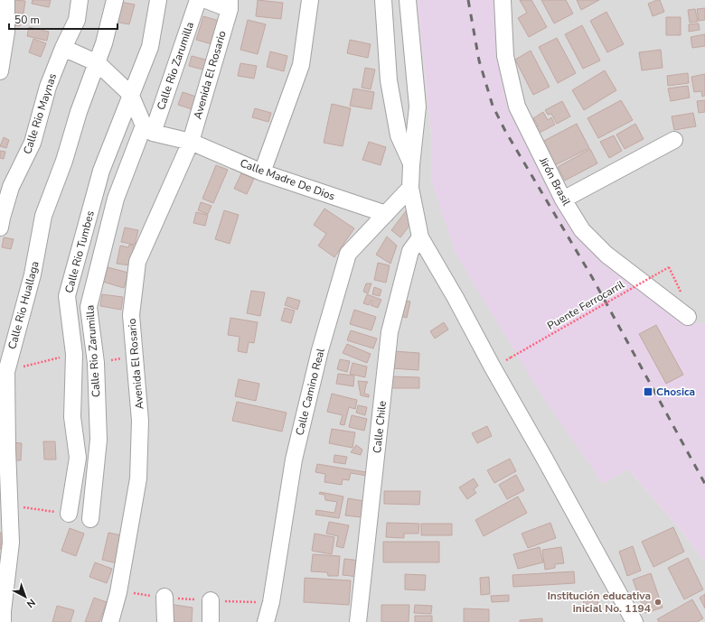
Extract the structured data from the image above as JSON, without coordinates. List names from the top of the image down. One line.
{"streets":{"street":["Calle Rio Zarumilla","Avenida El Rosario","Calle Rio Maynas","Calle Madre De Dios","Jirón Brasil","Calle Rio Tumbes","Calle Rio Huallaga","Calle Camino Real","Calle Chile"],"path":["Puente Ferrocarril"]},"crossings":[["Calle Rio Zarumilla","Calle Madre De Dios"],["Avenida El Rosario","Calle Madre De Dios"],["Calle Madre De Dios","Calle Camino Real"]],"places":{"transit":["Chosica"],"other":["Institución educativa inicial No. 1194"]},"scale_bar":"50 m","north":"bottom right"}
